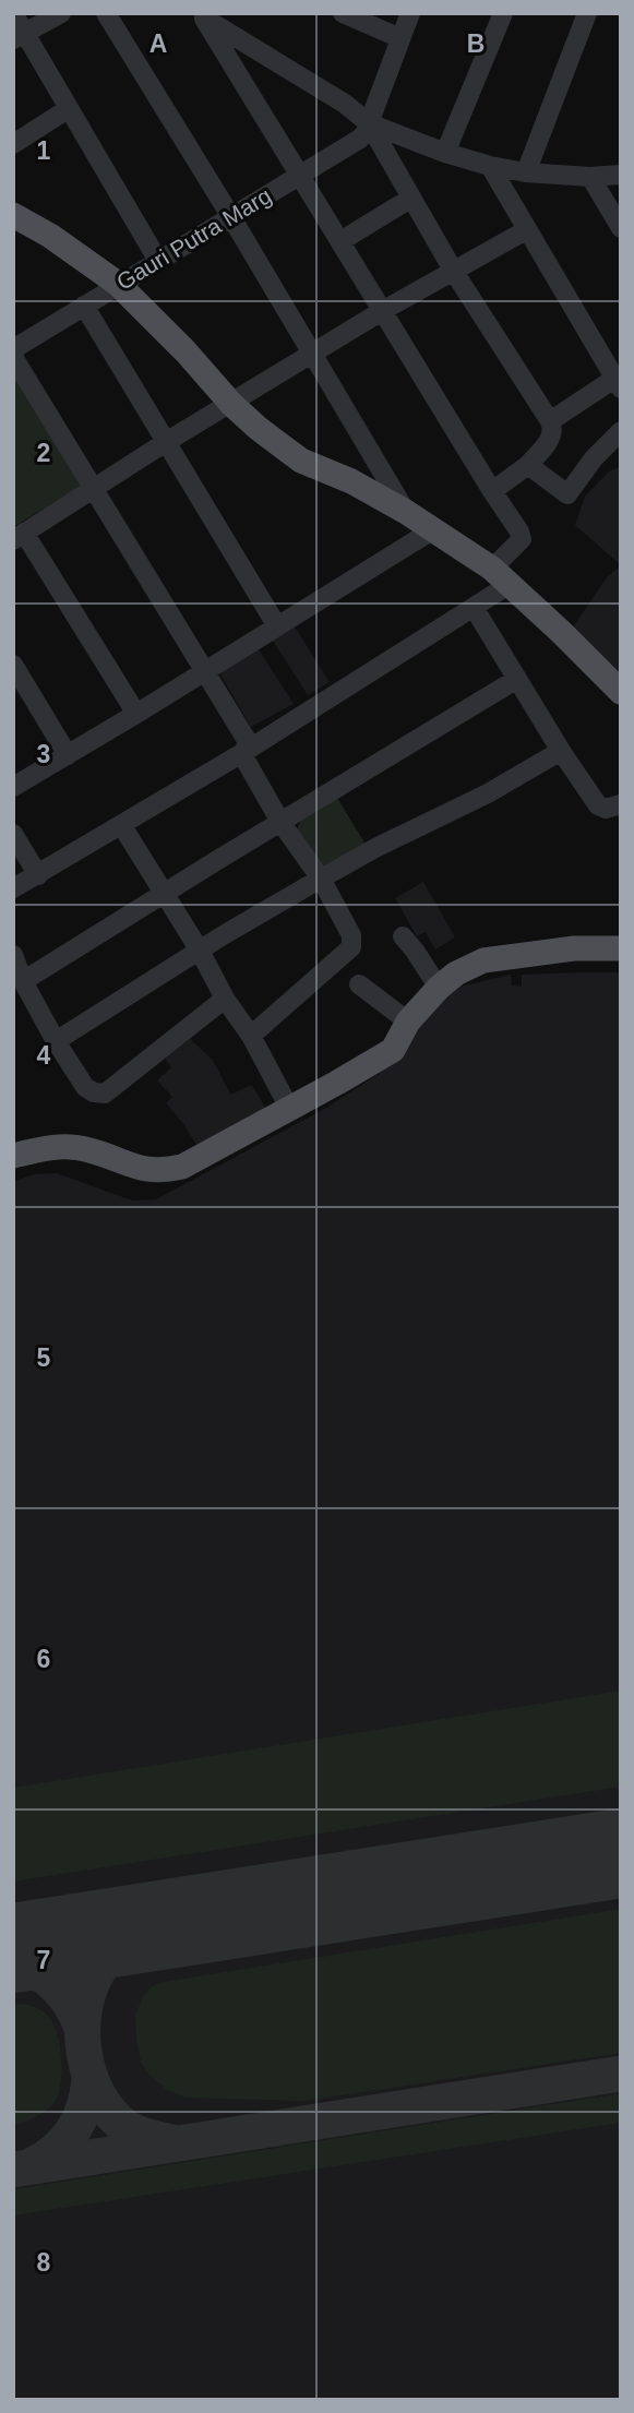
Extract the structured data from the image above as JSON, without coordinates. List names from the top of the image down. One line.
{"streets":{"street":["Gauri Putra Marg"]},"grid":{"columns":["A","B"],"rows":["1","2","3","4","5","6","7","8"]}}
